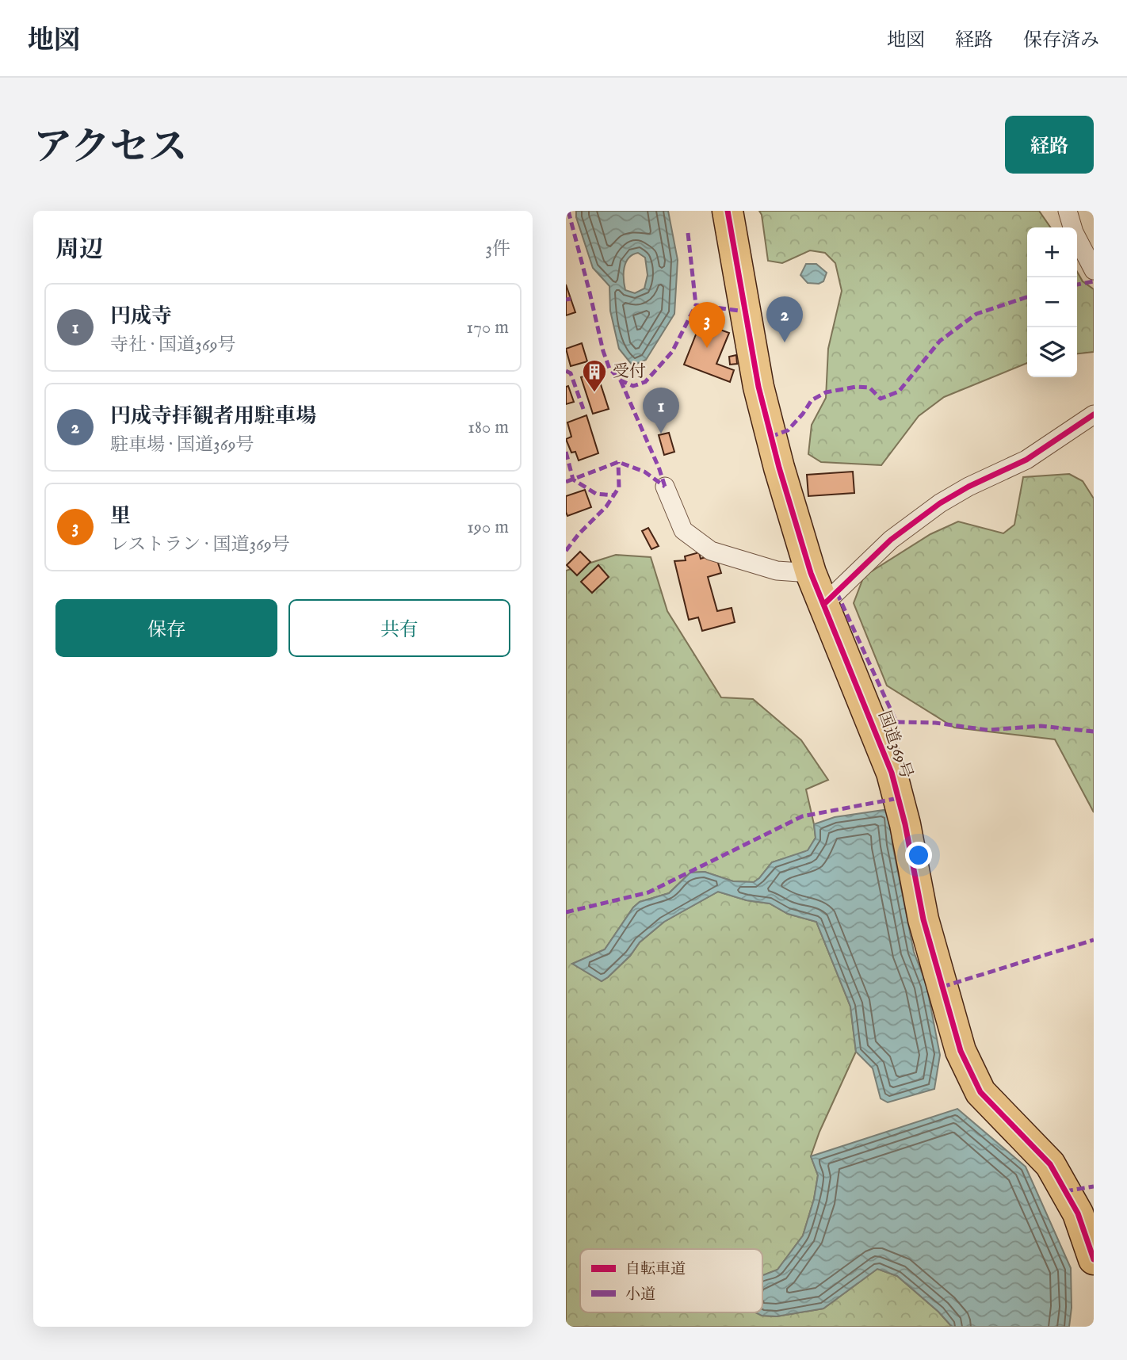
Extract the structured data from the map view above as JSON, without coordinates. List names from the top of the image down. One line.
{"streets":{"highway":["国道369号"]},"places":{"building":["受付"]},"legend":["自転車道","小道"],"page":{"header":"地図","nav":["地図","経路","保存済み"],"title":"アクセス","buttons":["経路",["保存","共有"]],"heading":["周辺","3件"],"map_buttons":["+","−"],"list":[{"mark":"1","name":"円成寺","note":"寺社 · 国道369号","value":"170 m"},{"mark":"2","name":"円成寺拝観者用駐車場","note":"駐車場 · 国道369号","value":"180 m"},{"mark":"3","name":"里","note":"レストラン · 国道369号","value":"190 m"}],"pins":["2","3","1"]}}
